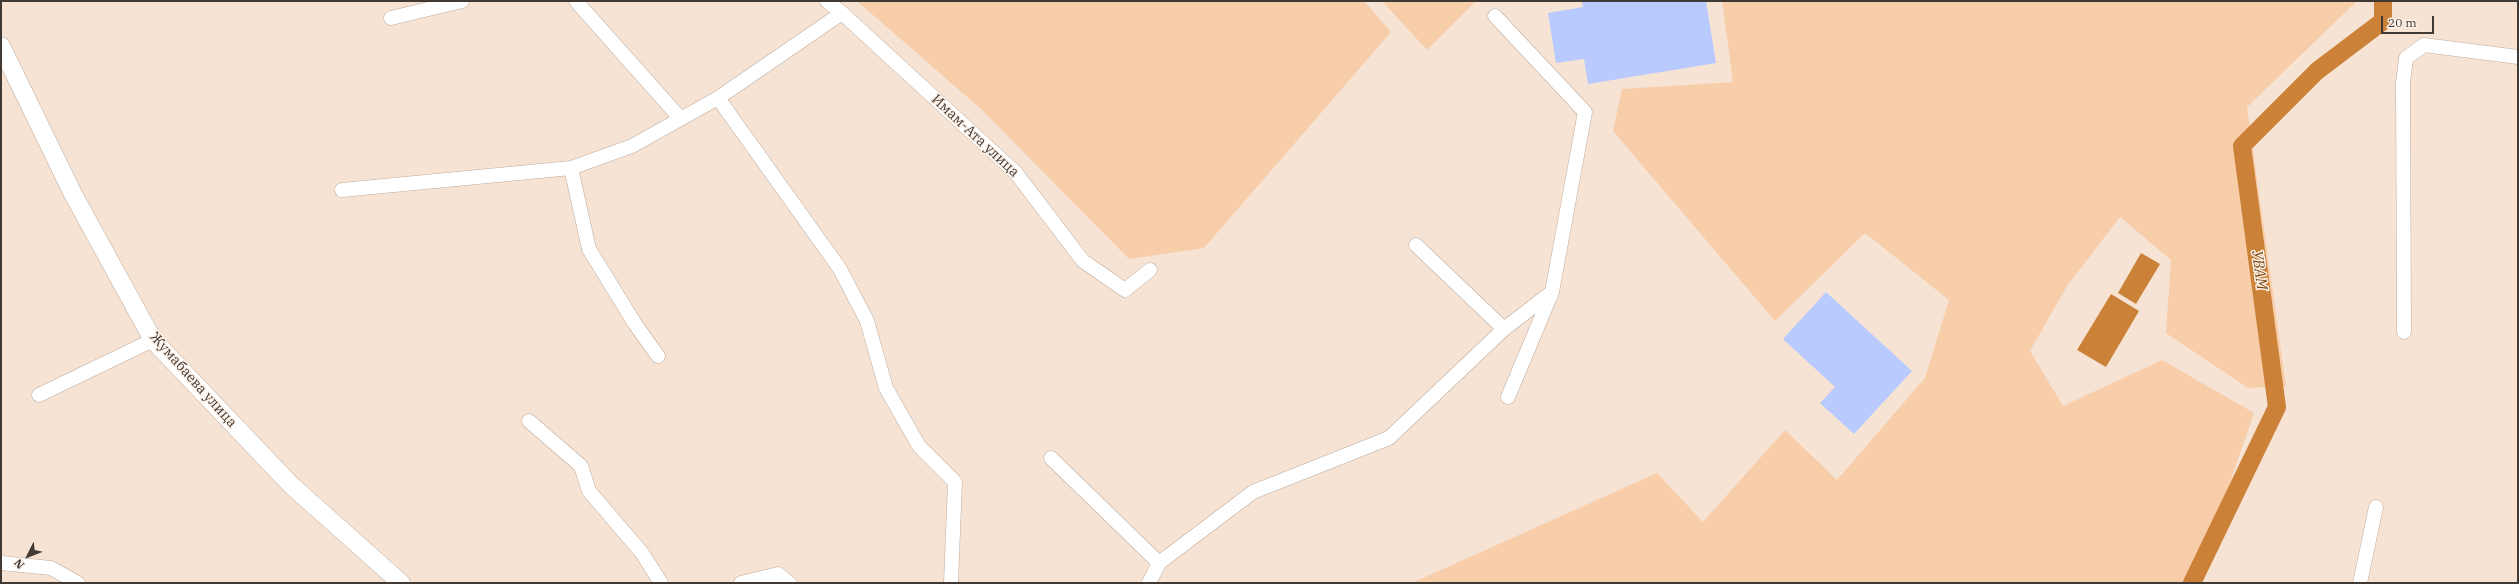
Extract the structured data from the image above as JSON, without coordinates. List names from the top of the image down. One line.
{"streets":{"street":["Имам-Ата улица","Жумабаева улица"]},"water":["УВАМ"],"scale_bar":"20 m","north":"bottom left"}
